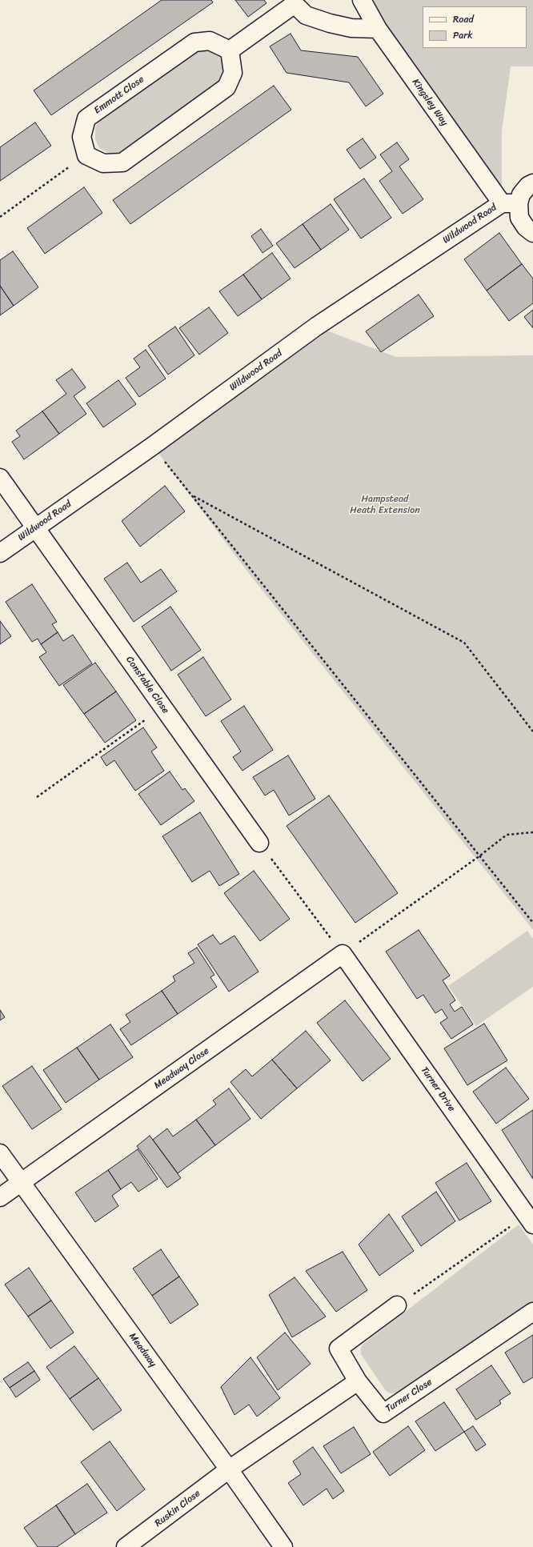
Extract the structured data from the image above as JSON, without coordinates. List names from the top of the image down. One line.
{"streets":{"street":["Emmott Close","Kingsley Way","Wildwood Road","Constable Close","Meadway Close","Turner Drive","Meadway","Turner Close","Ruskin Close"]},"crossings":[["Kingsley Way","Wildwood Road"],["Wildwood Road","Constable Close"],["Meadway Close","Turner Drive"],["Meadway Close","Meadway"],["Meadway","Ruskin Close"]],"parks":["Hampstead Heath Extension"],"legend":["Road","Park"]}
